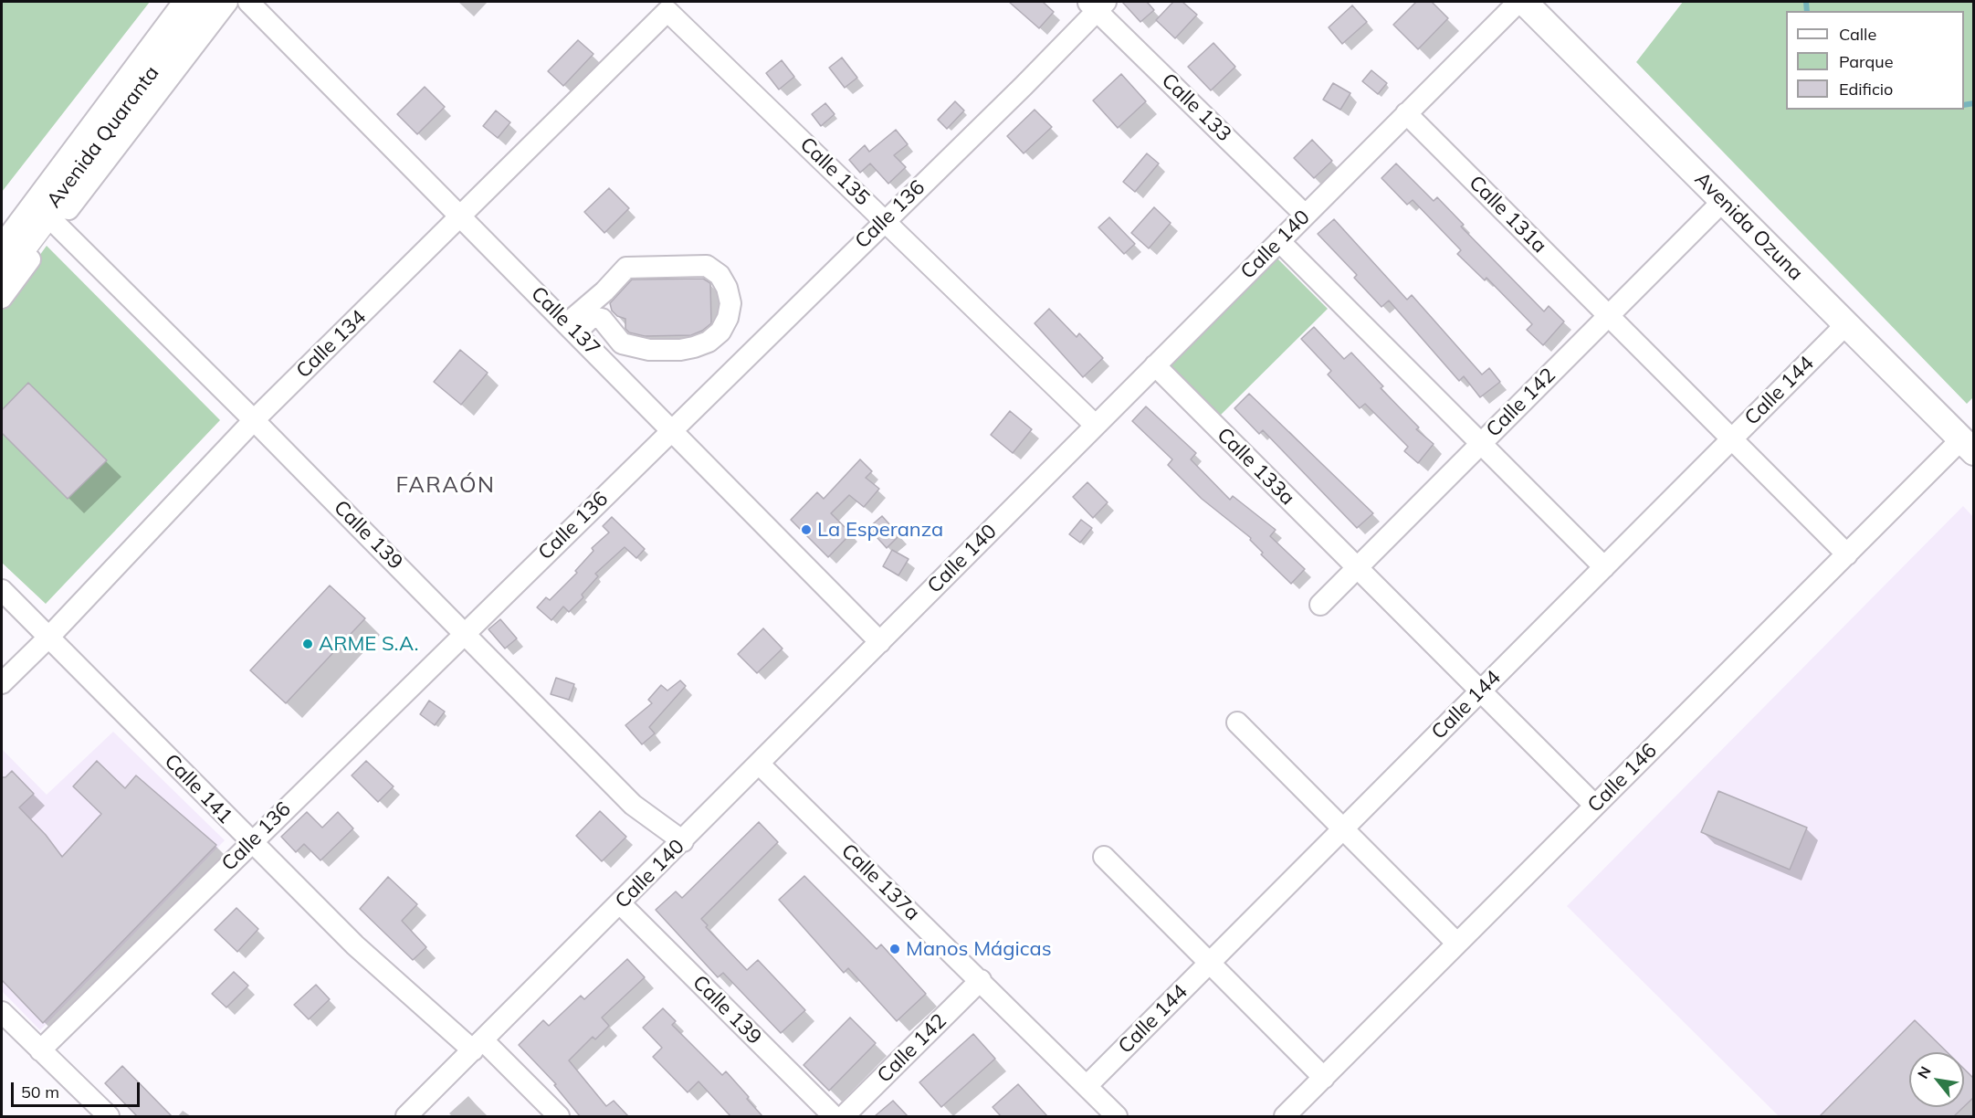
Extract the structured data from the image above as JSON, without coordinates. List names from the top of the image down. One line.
{"streets":{"highway":["Avenida Quaranta"],"main road":["Avenida Ozuna"],"street":["Calle 133","Calle 135","Calle 136","Calle 131a","Calle 140","Calle 137","Calle 134","Calle 144","Calle 142","Calle 133a","Calle 139","Calle 146","Calle 141","Calle 137a"]},"crossings":[["Calle 133","Calle 136"],["Calle 133","Calle 140"],["Calle 135","Calle 136"],["Calle 135","Calle 140"],["Calle 135","Calle 134"],["Calle 136","Calle 137"],["Calle 136","Calle 139"],["Calle 136","Calle 141"],["Calle 131a","Calle 140"],["Calle 131a","Calle 144"],["Calle 131a","Calle 142"],["Calle 131a","Calle 146"],["Avenida Ozuna","Calle 144"],["Avenida Ozuna","Calle 142"],["Avenida Ozuna","Calle 146"],["Calle 140","Calle 137"],["Calle 140","Calle 133a"],["Calle 140","Calle 139"],["Calle 140","Calle 141"],["Calle 140","Calle 137a"],["Calle 137","Calle 134"],["Calle 134","Calle 139"],["Calle 134","Calle 141"],["Calle 144","Calle 133a"],["Calle 144","Calle 137a"],["Calle 142","Calle 133a"],["Calle 142","Calle 137a"],["Calle 133a","Calle 146"]],"districts":["FARAÓN"],"places":["La Esperanza","ARME S.A.","Manos Mágicas"],"legend":["Calle","Parque","Edificio"],"scale_bar":"50 m","north":"top left"}
